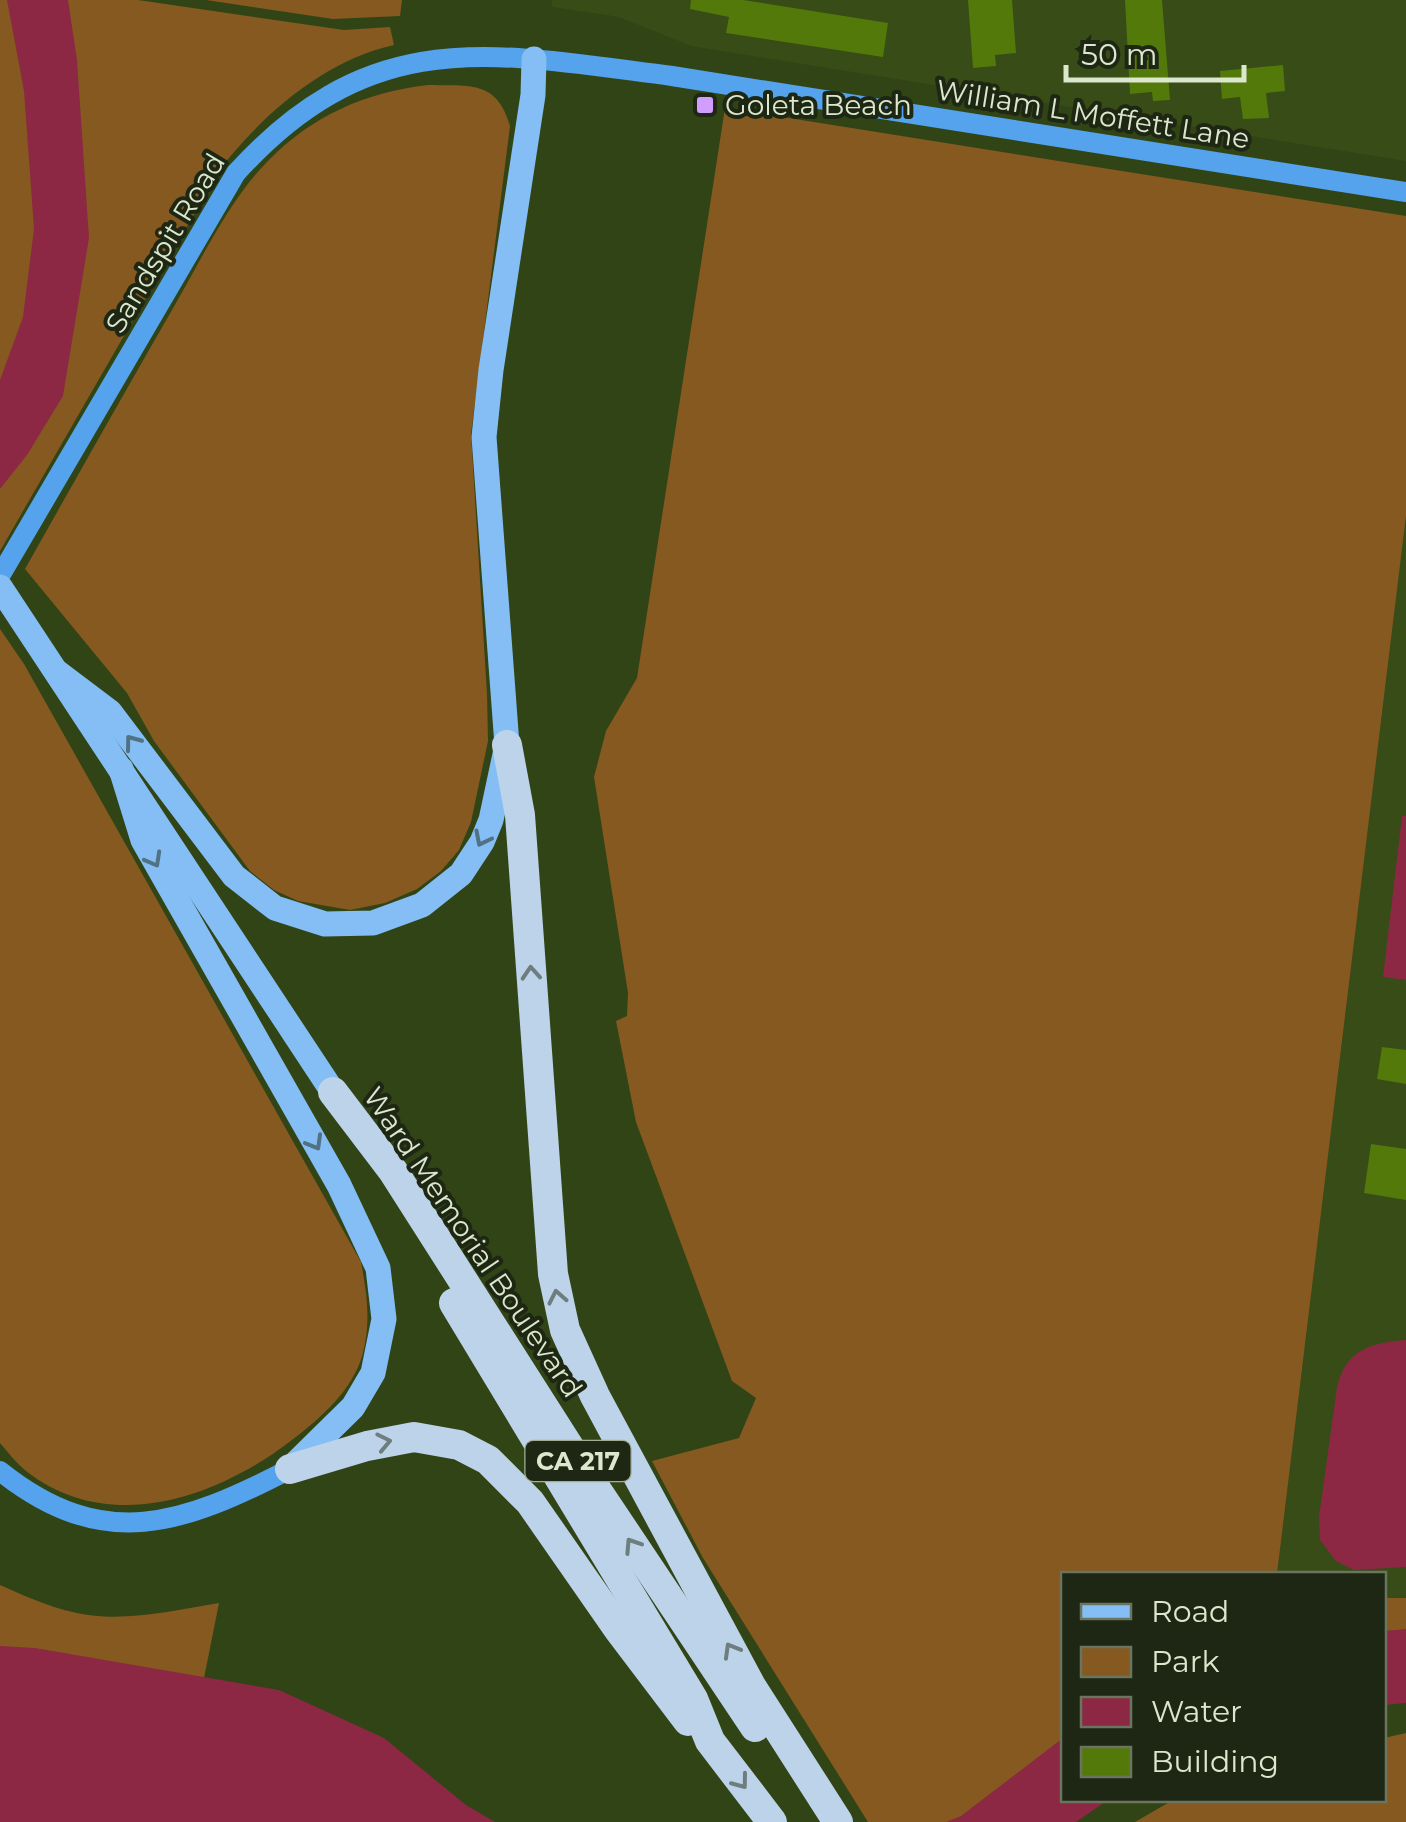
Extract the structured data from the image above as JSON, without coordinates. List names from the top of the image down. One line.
{"streets":{"highway":["Ward Memorial Boulevard","CA 217"],"street":["William L Moffett Lane","Sandspit Road"]},"crossings":[["William L Moffett Lane","Sandspit Road"]],"places":{"transit":["Goleta Beach"]},"legend":["Road","Park","Water","Building"],"scale_bar":"50 m"}
